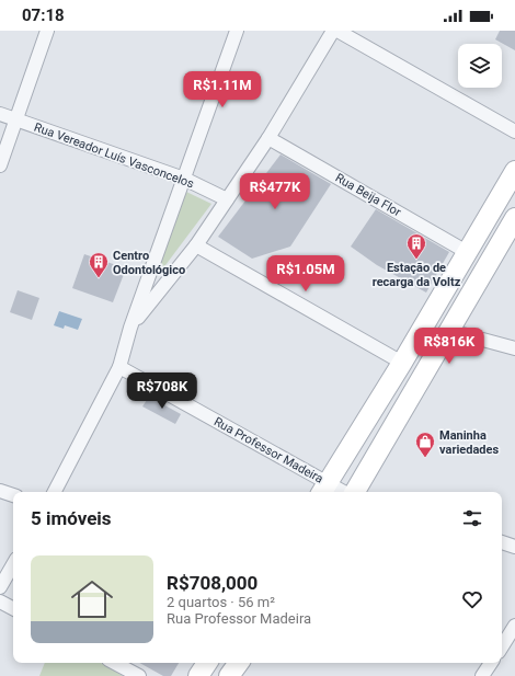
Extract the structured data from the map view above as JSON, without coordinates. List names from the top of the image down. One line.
{"streets":{"street":["Rua Vereador Luís Vasconcelos","Rua Beija Flor","Rua Professor Madeira"]},"places":{"building":["Estação de recarga da Voltz","Centro Odontológico"],"shop":["Maninha variedades"]},"page":{"status":"07:18","price":["R$1.11M","R$477K","R$1.05M","R$816K","R$708K"],"heading":"5 imóveis","list":[{"name":"R$708,000","note":"2 quartos · 56 m² · Rua Professor Madeira"}]}}
